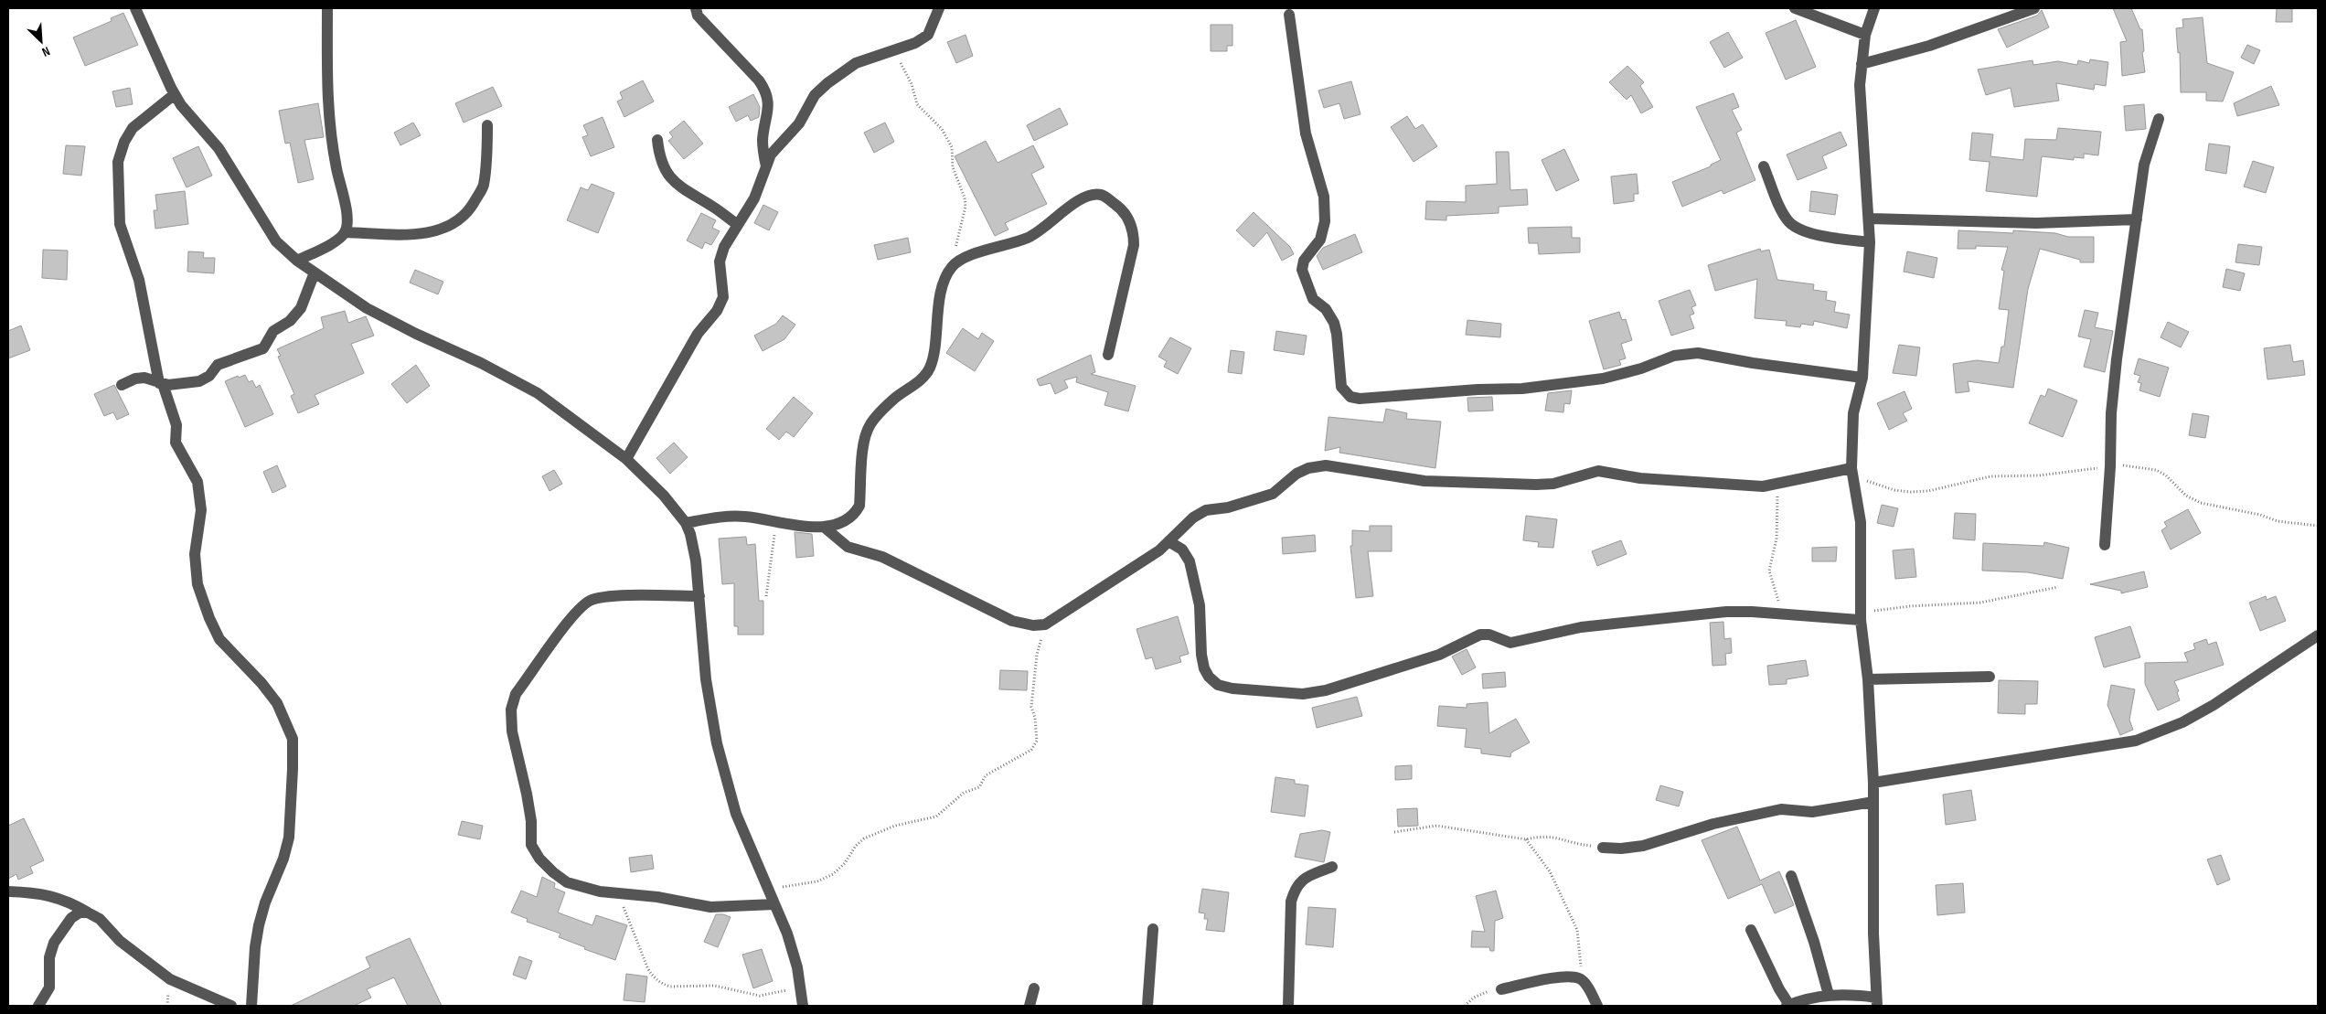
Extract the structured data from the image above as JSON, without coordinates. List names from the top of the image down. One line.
{"north":"bottom right"}
